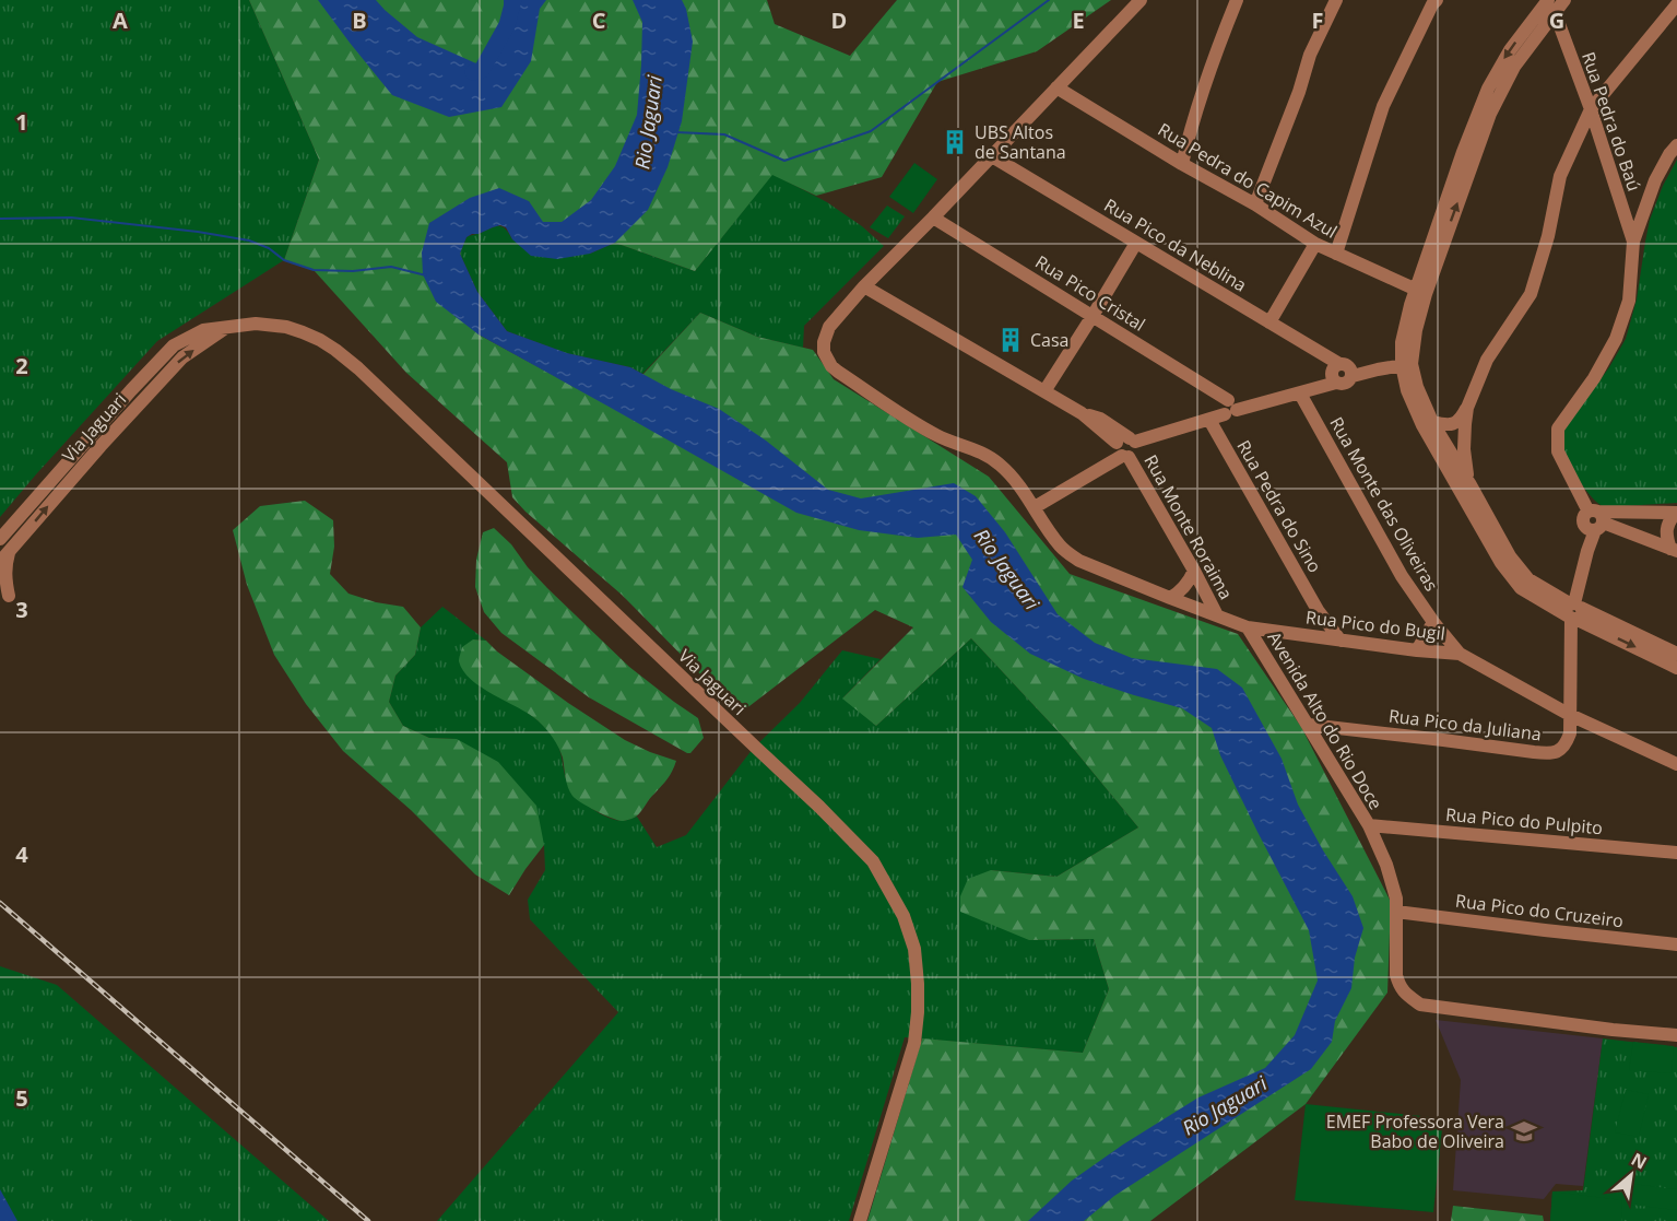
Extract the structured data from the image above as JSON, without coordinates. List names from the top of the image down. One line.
{"streets":{"street":["Rua Pedra do Baú","Rua Pedra do Capim Azul","Rua Pico da Neblina","Rua Pico Cristal","Via Jaguari","Rua Monte das Oliveiras","Rua Pedra do Sino","Rua Monte Roraima","Rua Pico do Bugil","Avenida Alto do Rio Doce","Rua Pico da Juliana","Rua Pico do Pulpito","Rua Pico do Cruzeiro"]},"crossings":[["Rua Pedra do Baú","Rua Pico da Juliana"],["Rua Pedra do Capim Azul","Avenida Alto do Rio Doce"],["Rua Pico da Neblina","Avenida Alto do Rio Doce"],["Rua Pico Cristal","Avenida Alto do Rio Doce"],["Rua Monte das Oliveiras","Rua Pico do Bugil"],["Rua Monte das Oliveiras","Rua Pico da Juliana"],["Rua Pedra do Sino","Rua Pico do Bugil"],["Rua Monte Roraima","Avenida Alto do Rio Doce"],["Rua Pico do Bugil","Avenida Alto do Rio Doce"],["Avenida Alto do Rio Doce","Rua Pico da Juliana"],["Avenida Alto do Rio Doce","Rua Pico do Pulpito"],["Avenida Alto do Rio Doce","Rua Pico do Cruzeiro"]],"water":["Rio Jaguari"],"places":{"building":["UBS Altos de Santana","Casa"],"school or university":["EMEF Professora Vera Babo de Oliveira"]},"north":"top right","grid":{"columns":["A","B","C","D","E","F","G"],"rows":["1","2","3","4","5"]}}
